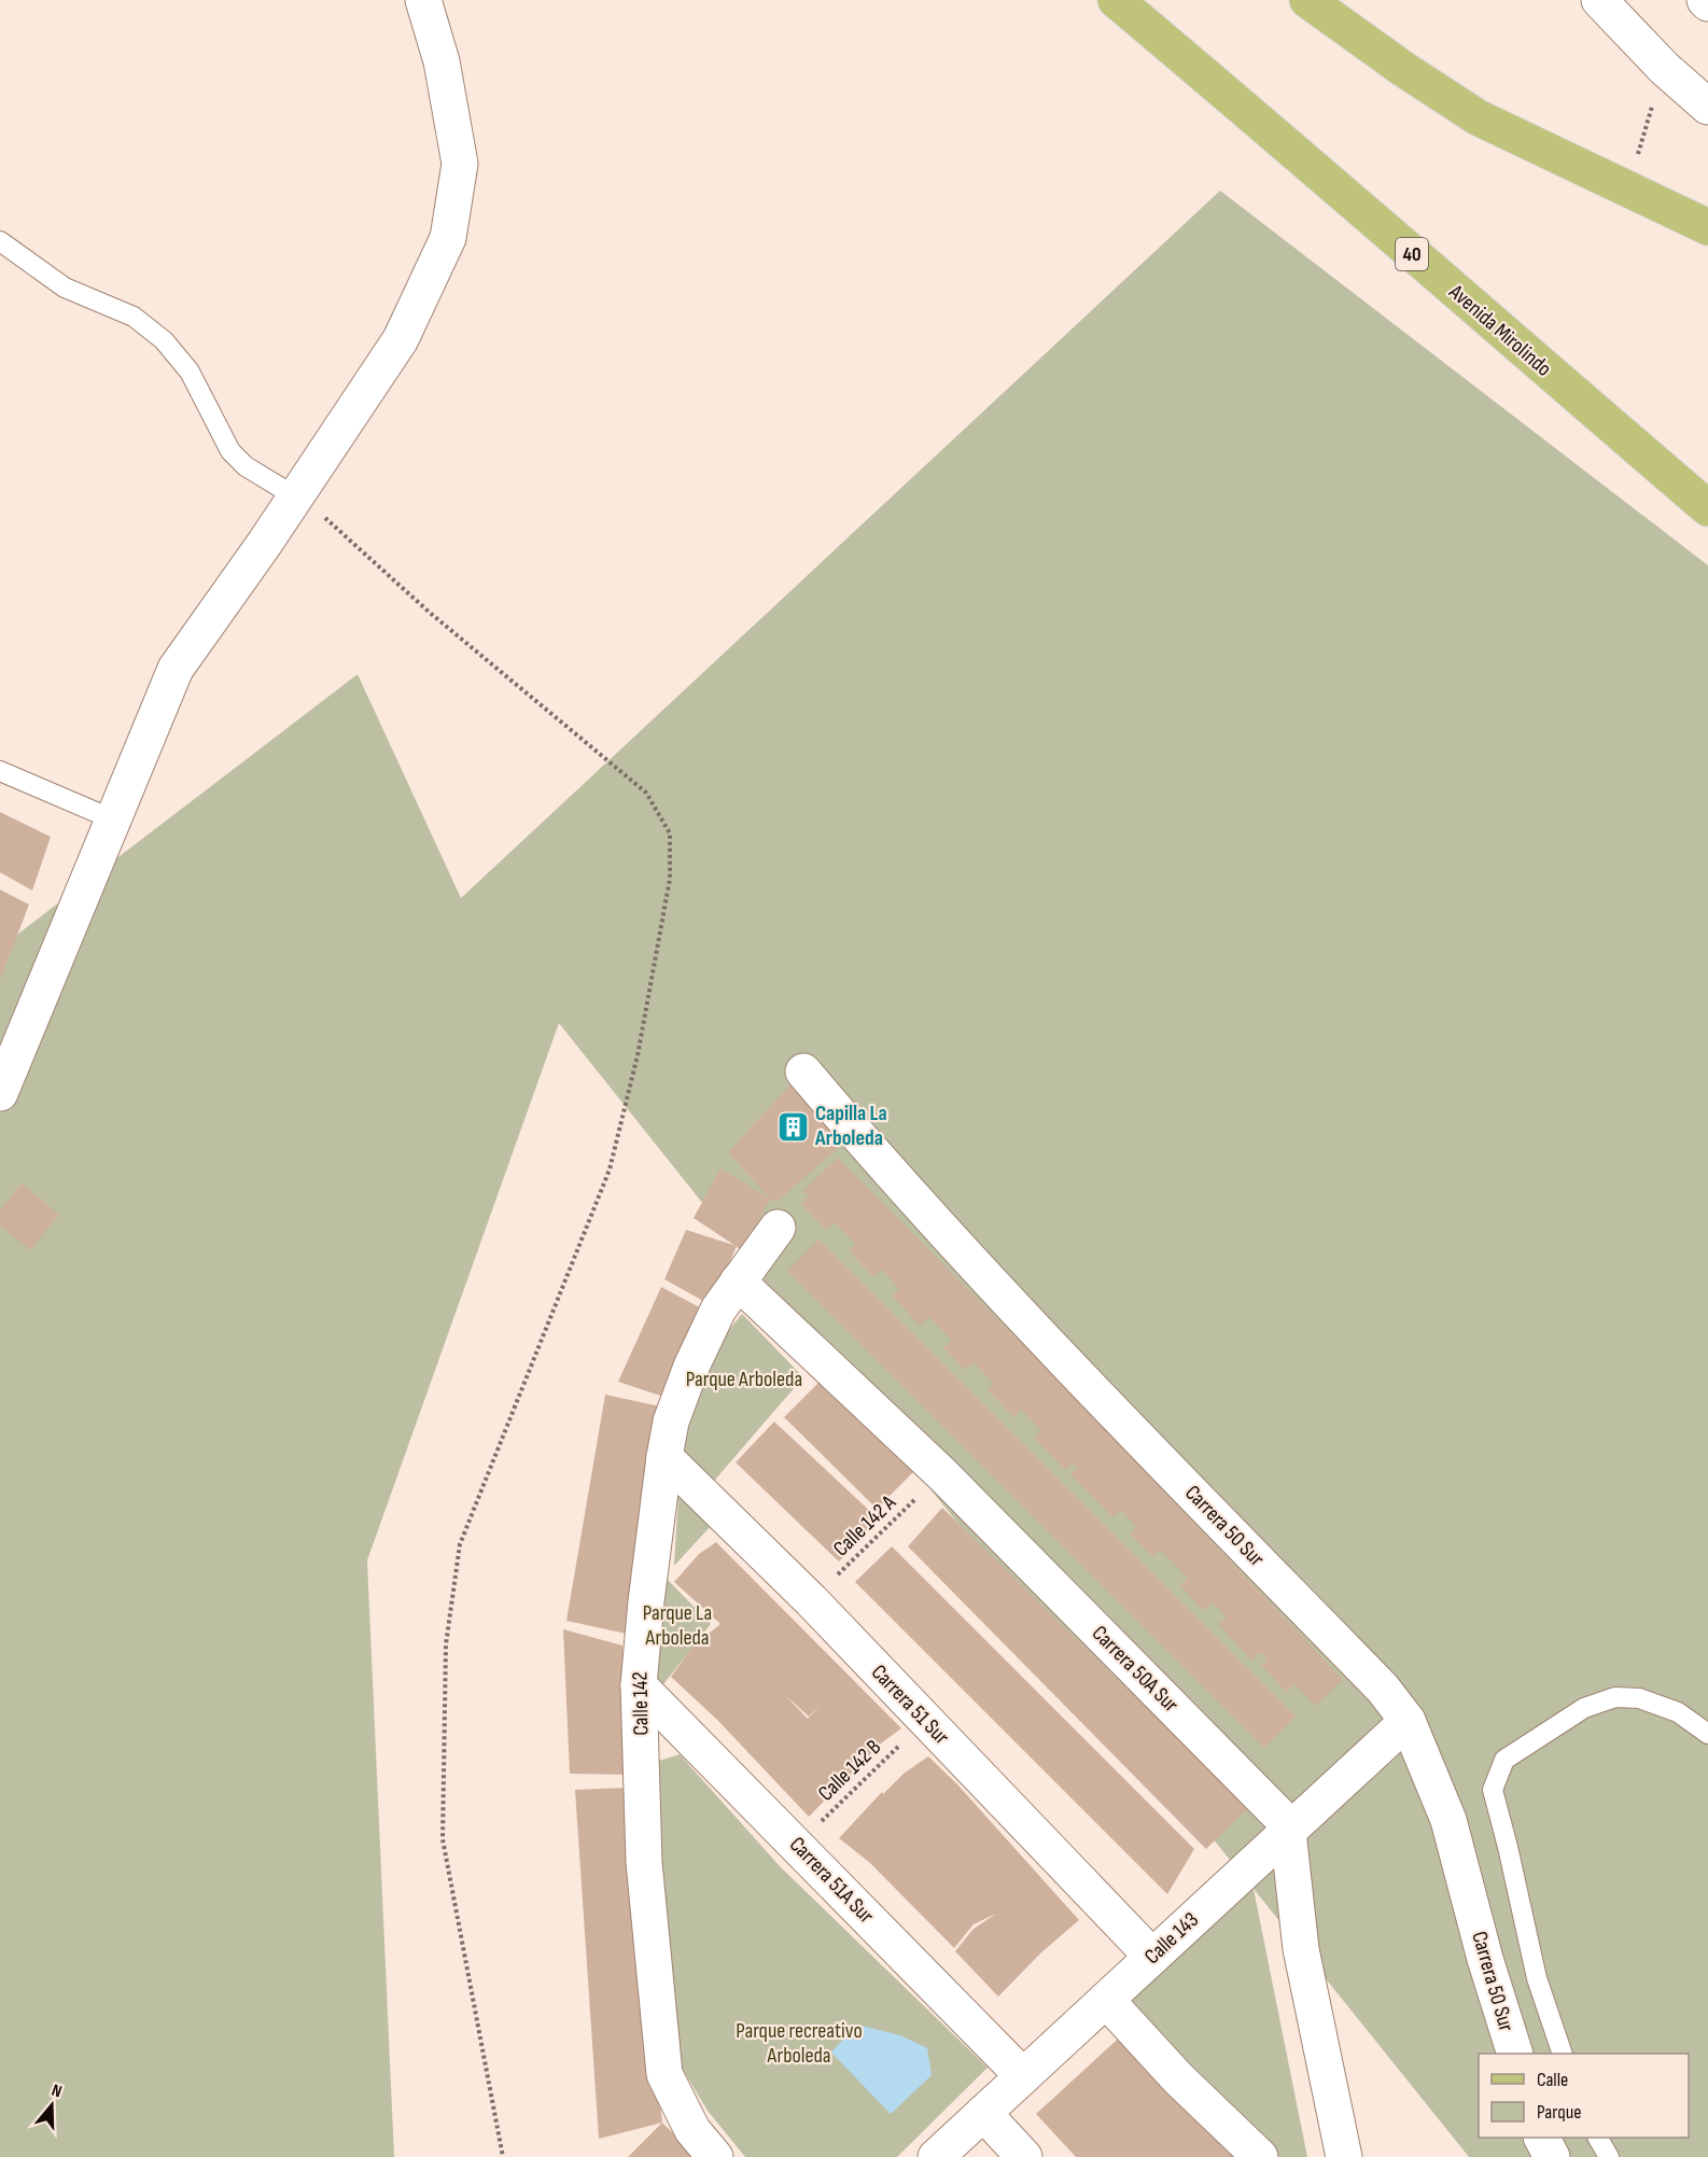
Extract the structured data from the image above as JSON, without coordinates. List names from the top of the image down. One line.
{"streets":{"main road":["40","Avenida Mirolindo"],"street":["Carrera 50 Sur","Carrera 50A Sur","Calle 142","Carrera 51 Sur","Carrera 51A Sur","Calle 143"],"path":["Calle 142 A","Calle 142 B"]},"crossings":[["Calle 142 A","Carrera 50A Sur"],["Calle 142 A","Carrera 51 Sur"],["Carrera 50 Sur","Calle 143"],["Carrera 50A Sur","Calle 142"],["Carrera 50A Sur","Calle 143"],["Calle 142","Carrera 51 Sur"],["Calle 142","Carrera 51A Sur"],["Carrera 51 Sur","Calle 142 B"],["Carrera 51 Sur","Calle 143"],["Calle 142 B","Carrera 51A Sur"],["Carrera 51A Sur","Calle 143"]],"parks":["Parque Arboleda","Parque La Arboleda","Parque recreativo Arboleda"],"places":{"building":["Capilla La Arboleda"]},"legend":["Calle","Parque"],"north":"top"}
